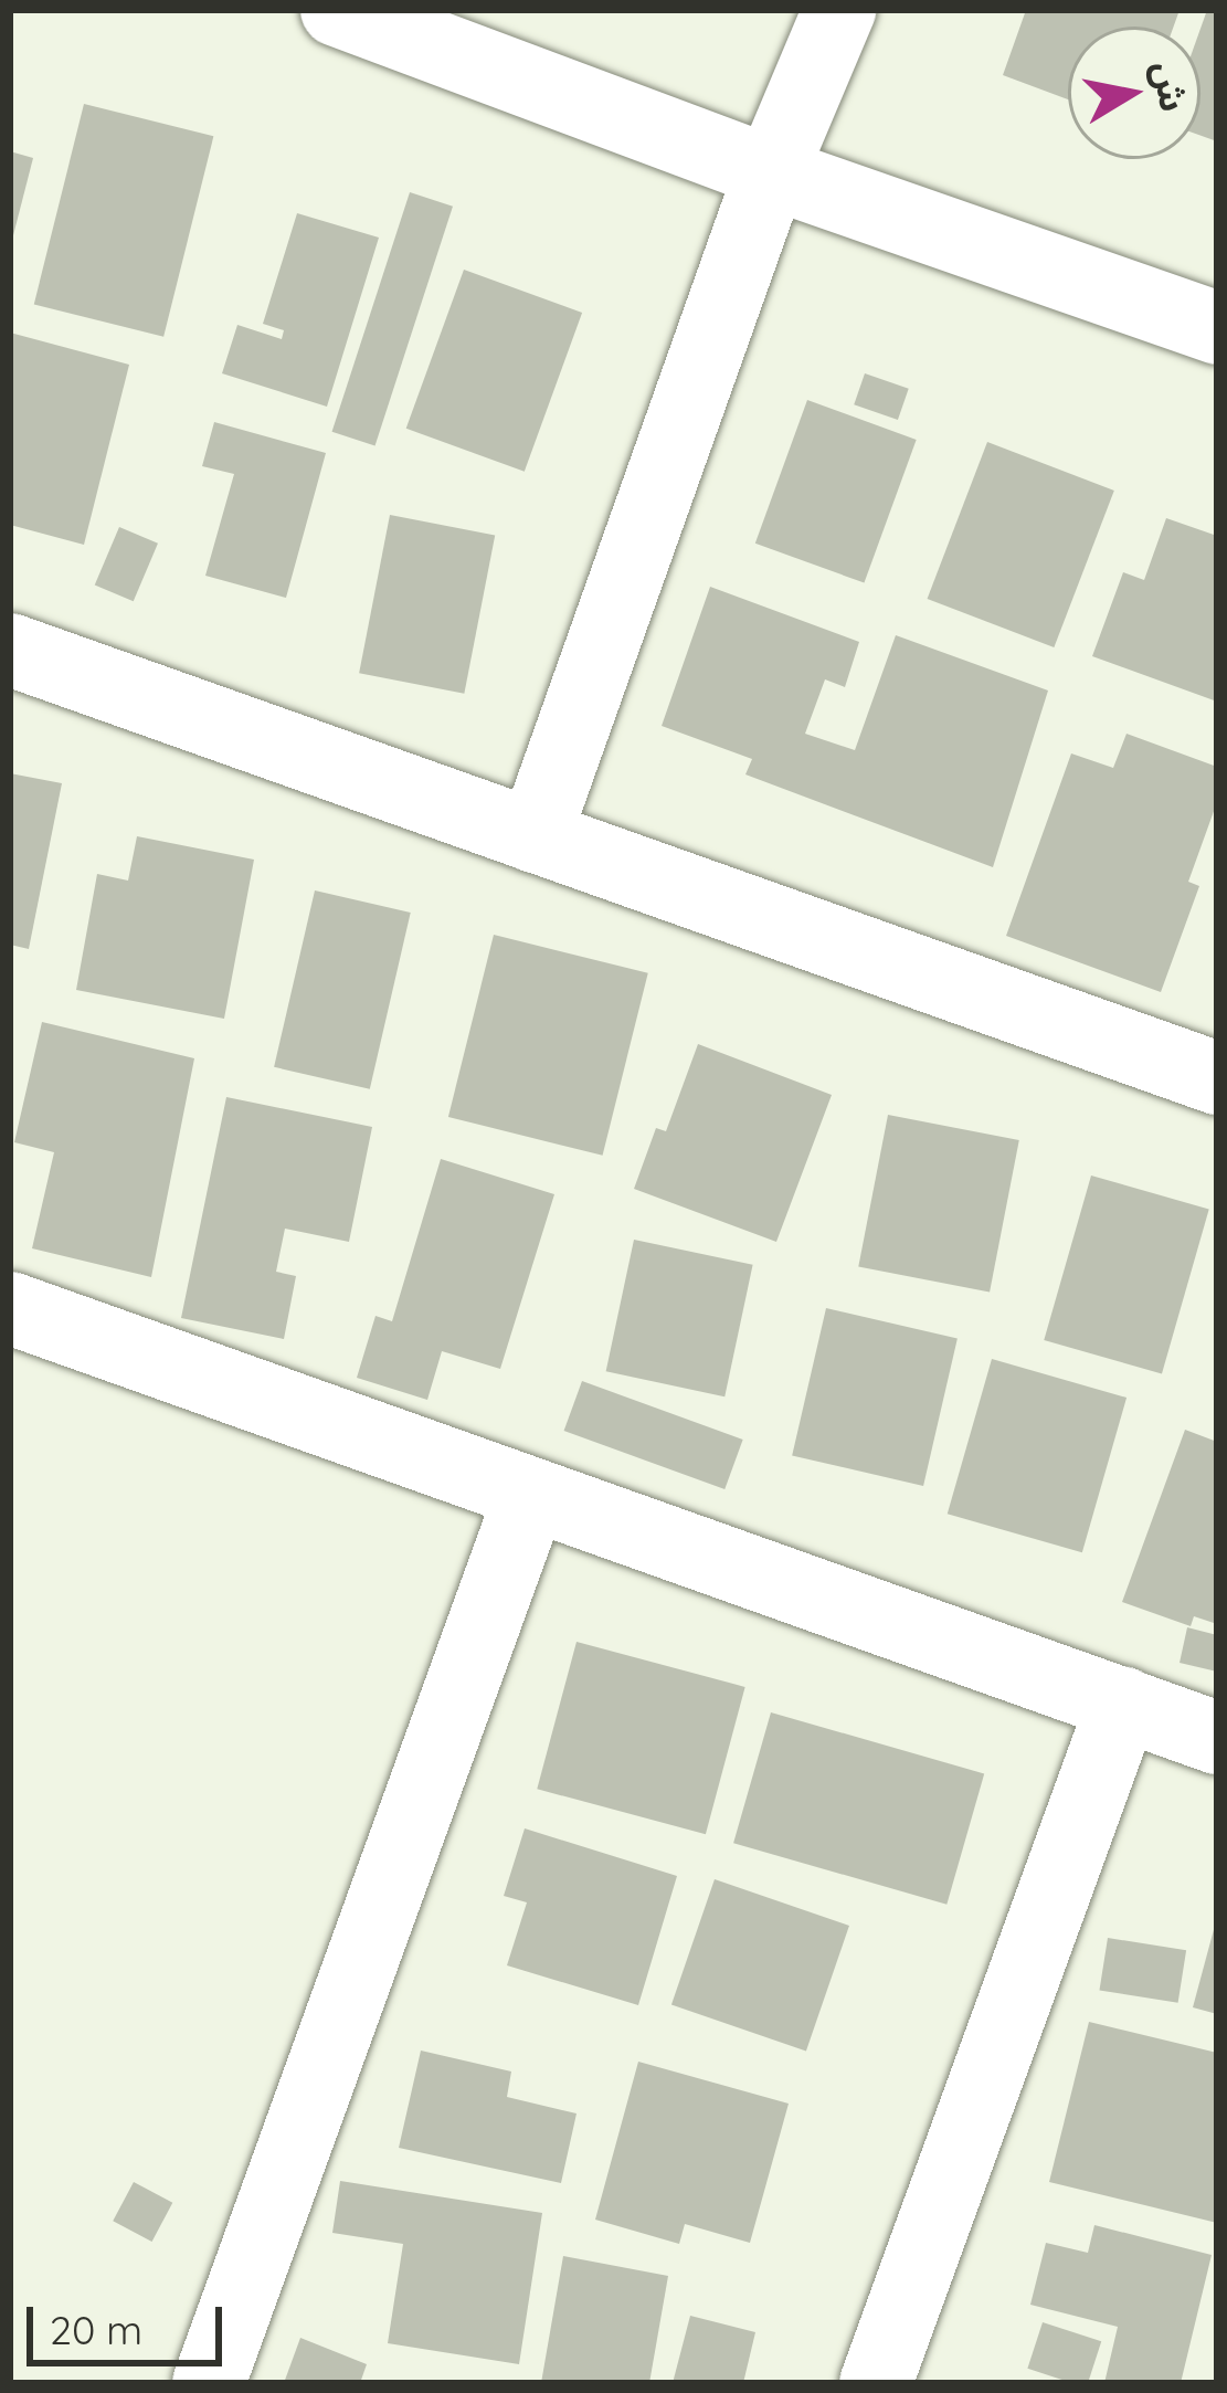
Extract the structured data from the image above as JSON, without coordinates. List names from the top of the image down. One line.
{"scale_bar":"20 m","north":"right"}
